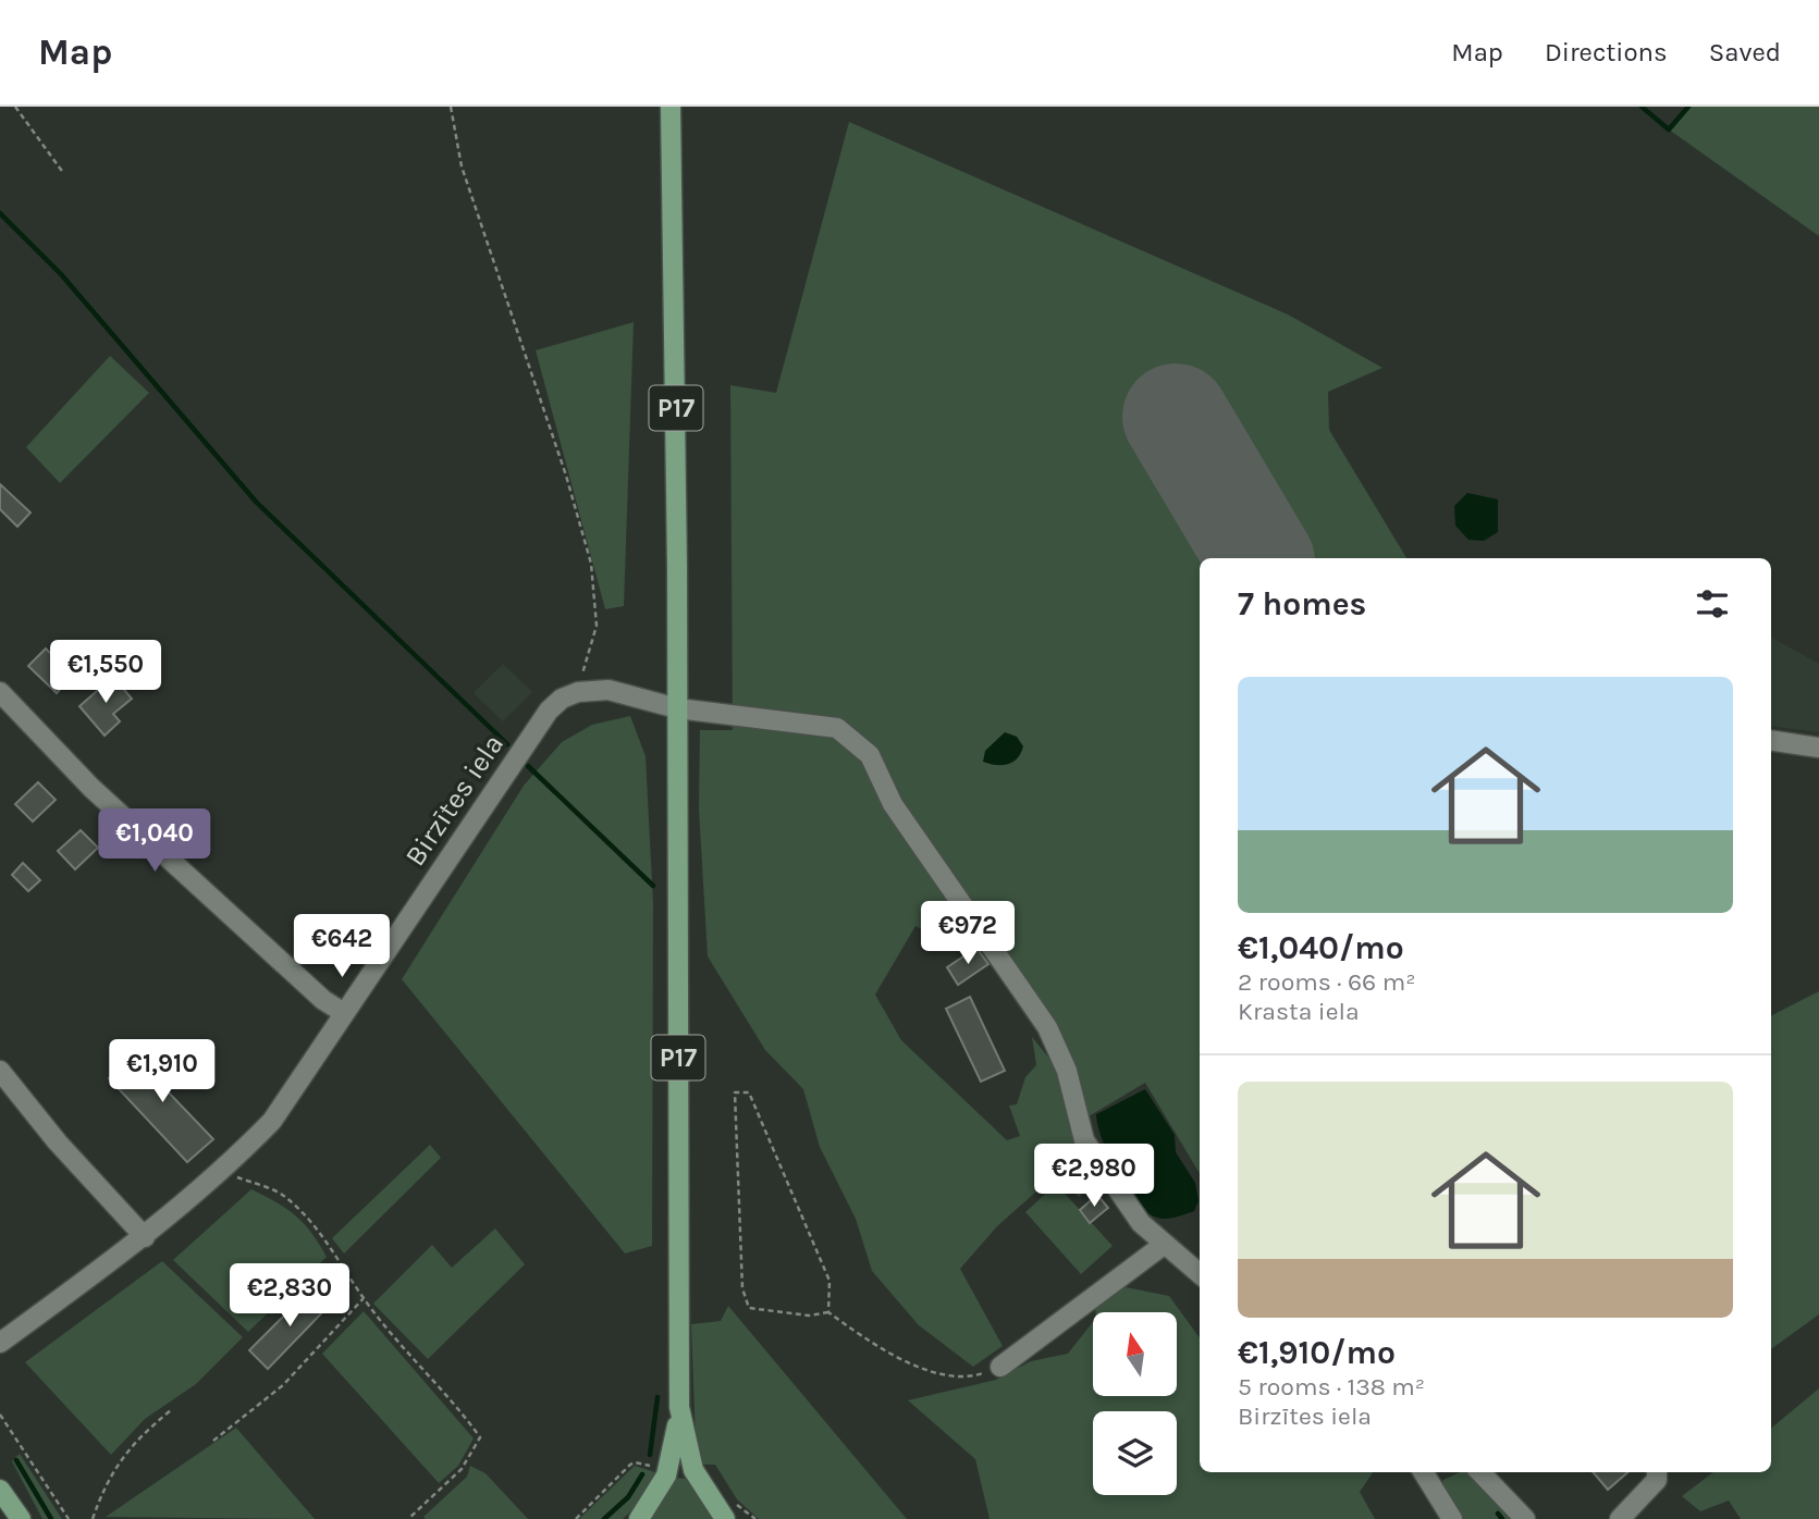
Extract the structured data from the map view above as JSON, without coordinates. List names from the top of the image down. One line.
{"streets":{"main road":["P17"],"street":["Birzītes iela"]},"north":"top","page":{"header":"Map","nav":["Map","Directions","Saved"],"heading":"7 homes","price":["€1,550","€1,040","€972","€642","€1,910","€2,980","€2,830"],"list":[{"name":"€1,040/mo","note":"2 rooms · 66 m² · Krasta iela"},{"name":"€1,910/mo","note":"5 rooms · 138 m² · Birzītes iela"}]}}
